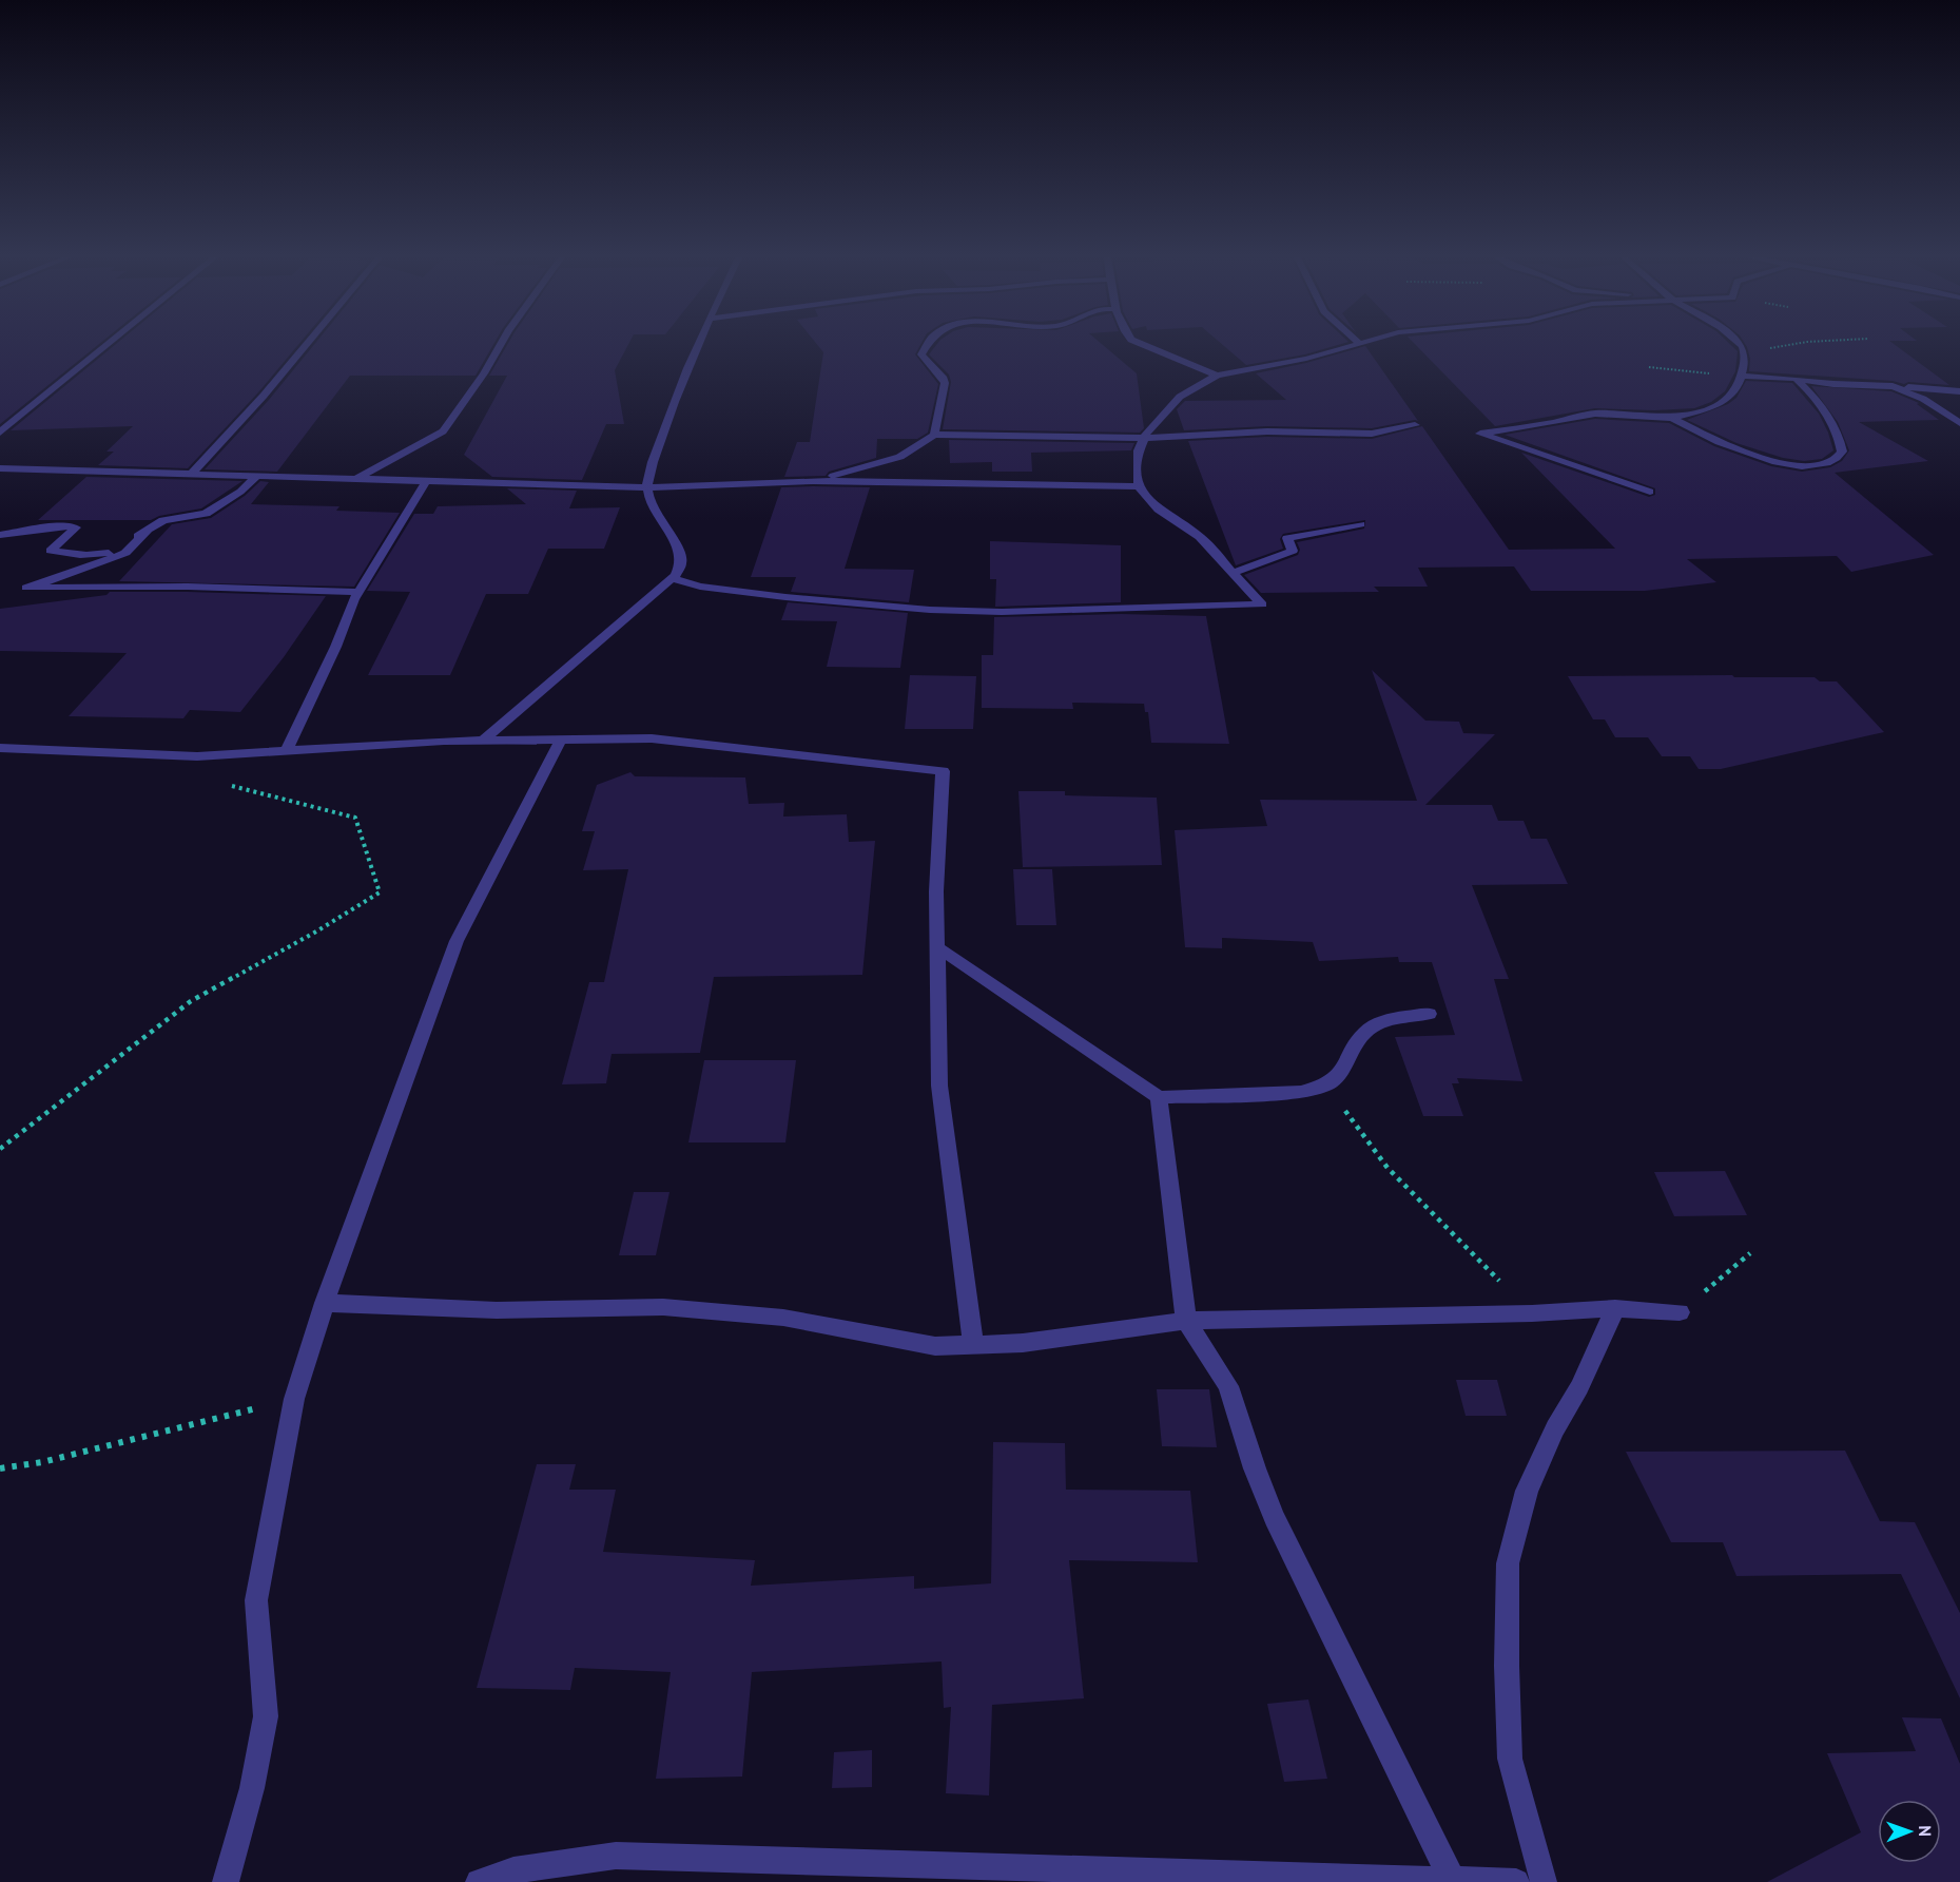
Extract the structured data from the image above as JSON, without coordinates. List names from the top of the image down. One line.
{"north":"right"}
